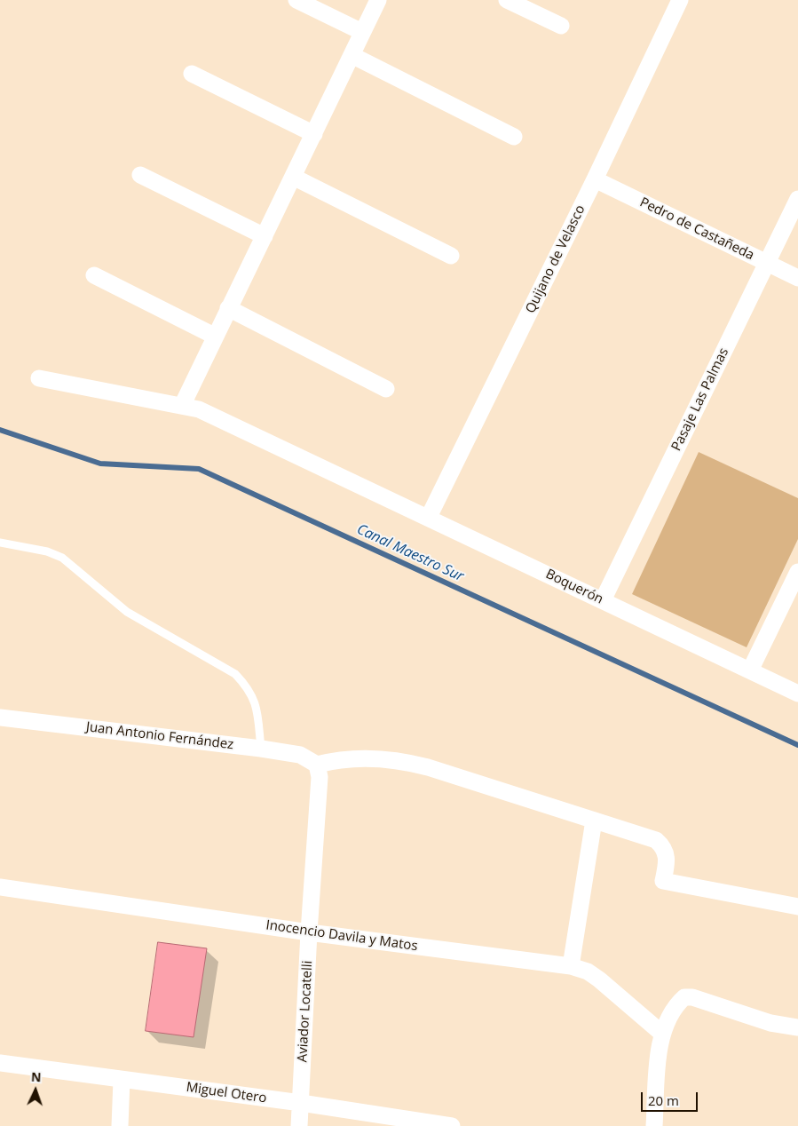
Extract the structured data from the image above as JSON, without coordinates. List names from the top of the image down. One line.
{"streets":{"street":["Pedro de Castañeda","Quijano de Velasco","Pasaje Las Palmas","Boquerón","Juan Antonio Fernández","Inocencio Davila y Matos","Aviador Locatelli","Miguel Otero"]},"crossings":[["Pedro de Castañeda","Quijano de Velasco"],["Pedro de Castañeda","Pasaje Las Palmas"],["Quijano de Velasco","Boquerón"],["Pasaje Las Palmas","Boquerón"],["Juan Antonio Fernández","Aviador Locatelli"],["Inocencio Davila y Matos","Aviador Locatelli"],["Aviador Locatelli","Miguel Otero"]],"water":["Canal Maestro Sur"],"scale_bar":"20 m","north":"top"}
